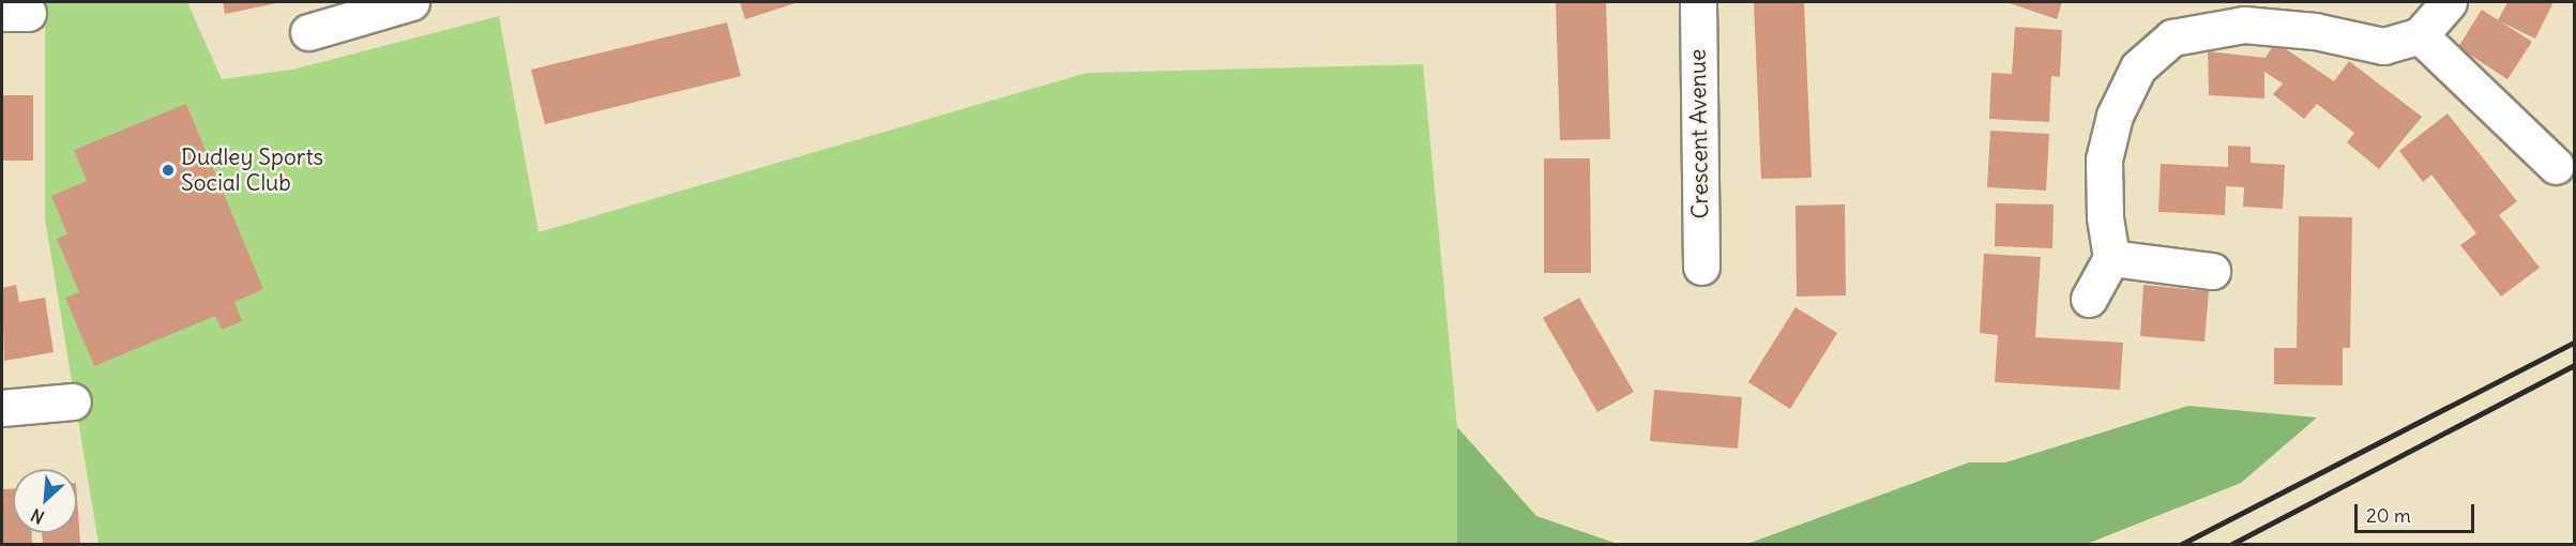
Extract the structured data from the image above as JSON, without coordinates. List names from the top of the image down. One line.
{"streets":{"street":["Crescent Avenue"]},"places":["Dudley Sports Social Club"],"scale_bar":"20 m","north":"bottom left"}
